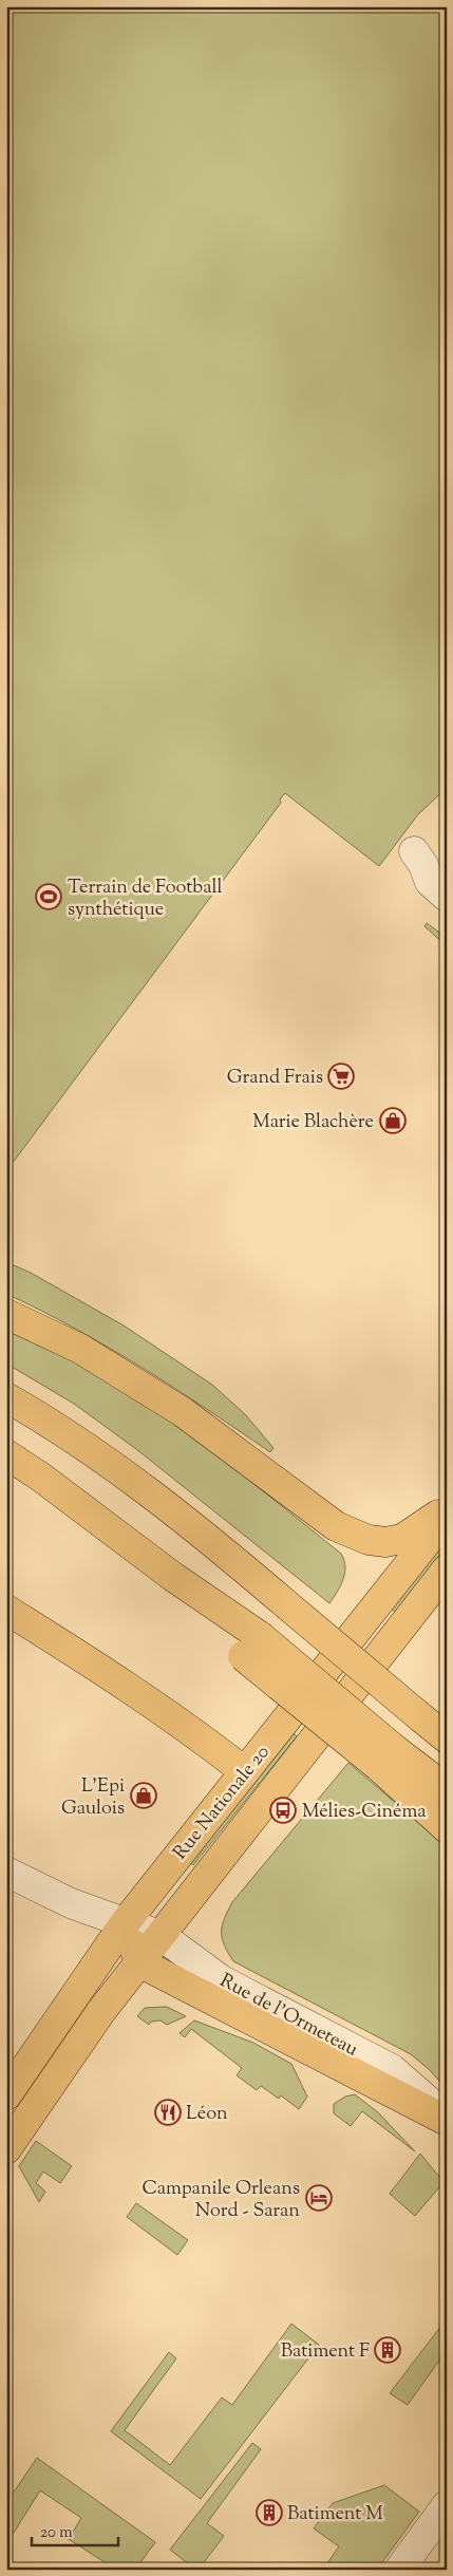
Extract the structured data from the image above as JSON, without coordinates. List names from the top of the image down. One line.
{"streets":{"main road":["Rue Nationale 20"],"street":["Rue de l'Ormeteau"]},"crossings":[["Rue Nationale 20","Rue de l'Ormeteau"]],"places":{"sports":["Terrain de Football synthétique"],"supermarket":["Grand Frais"],"shop":["Marie Blachère","L'Epi Gaulois"],"bus stop":["Mélies-Cinéma"],"restaurant":["Léon"],"hotel":["Campanile Orleans Nord - Saran"],"building":["Batiment F","Batiment M"]},"scale_bar":"20 m"}
